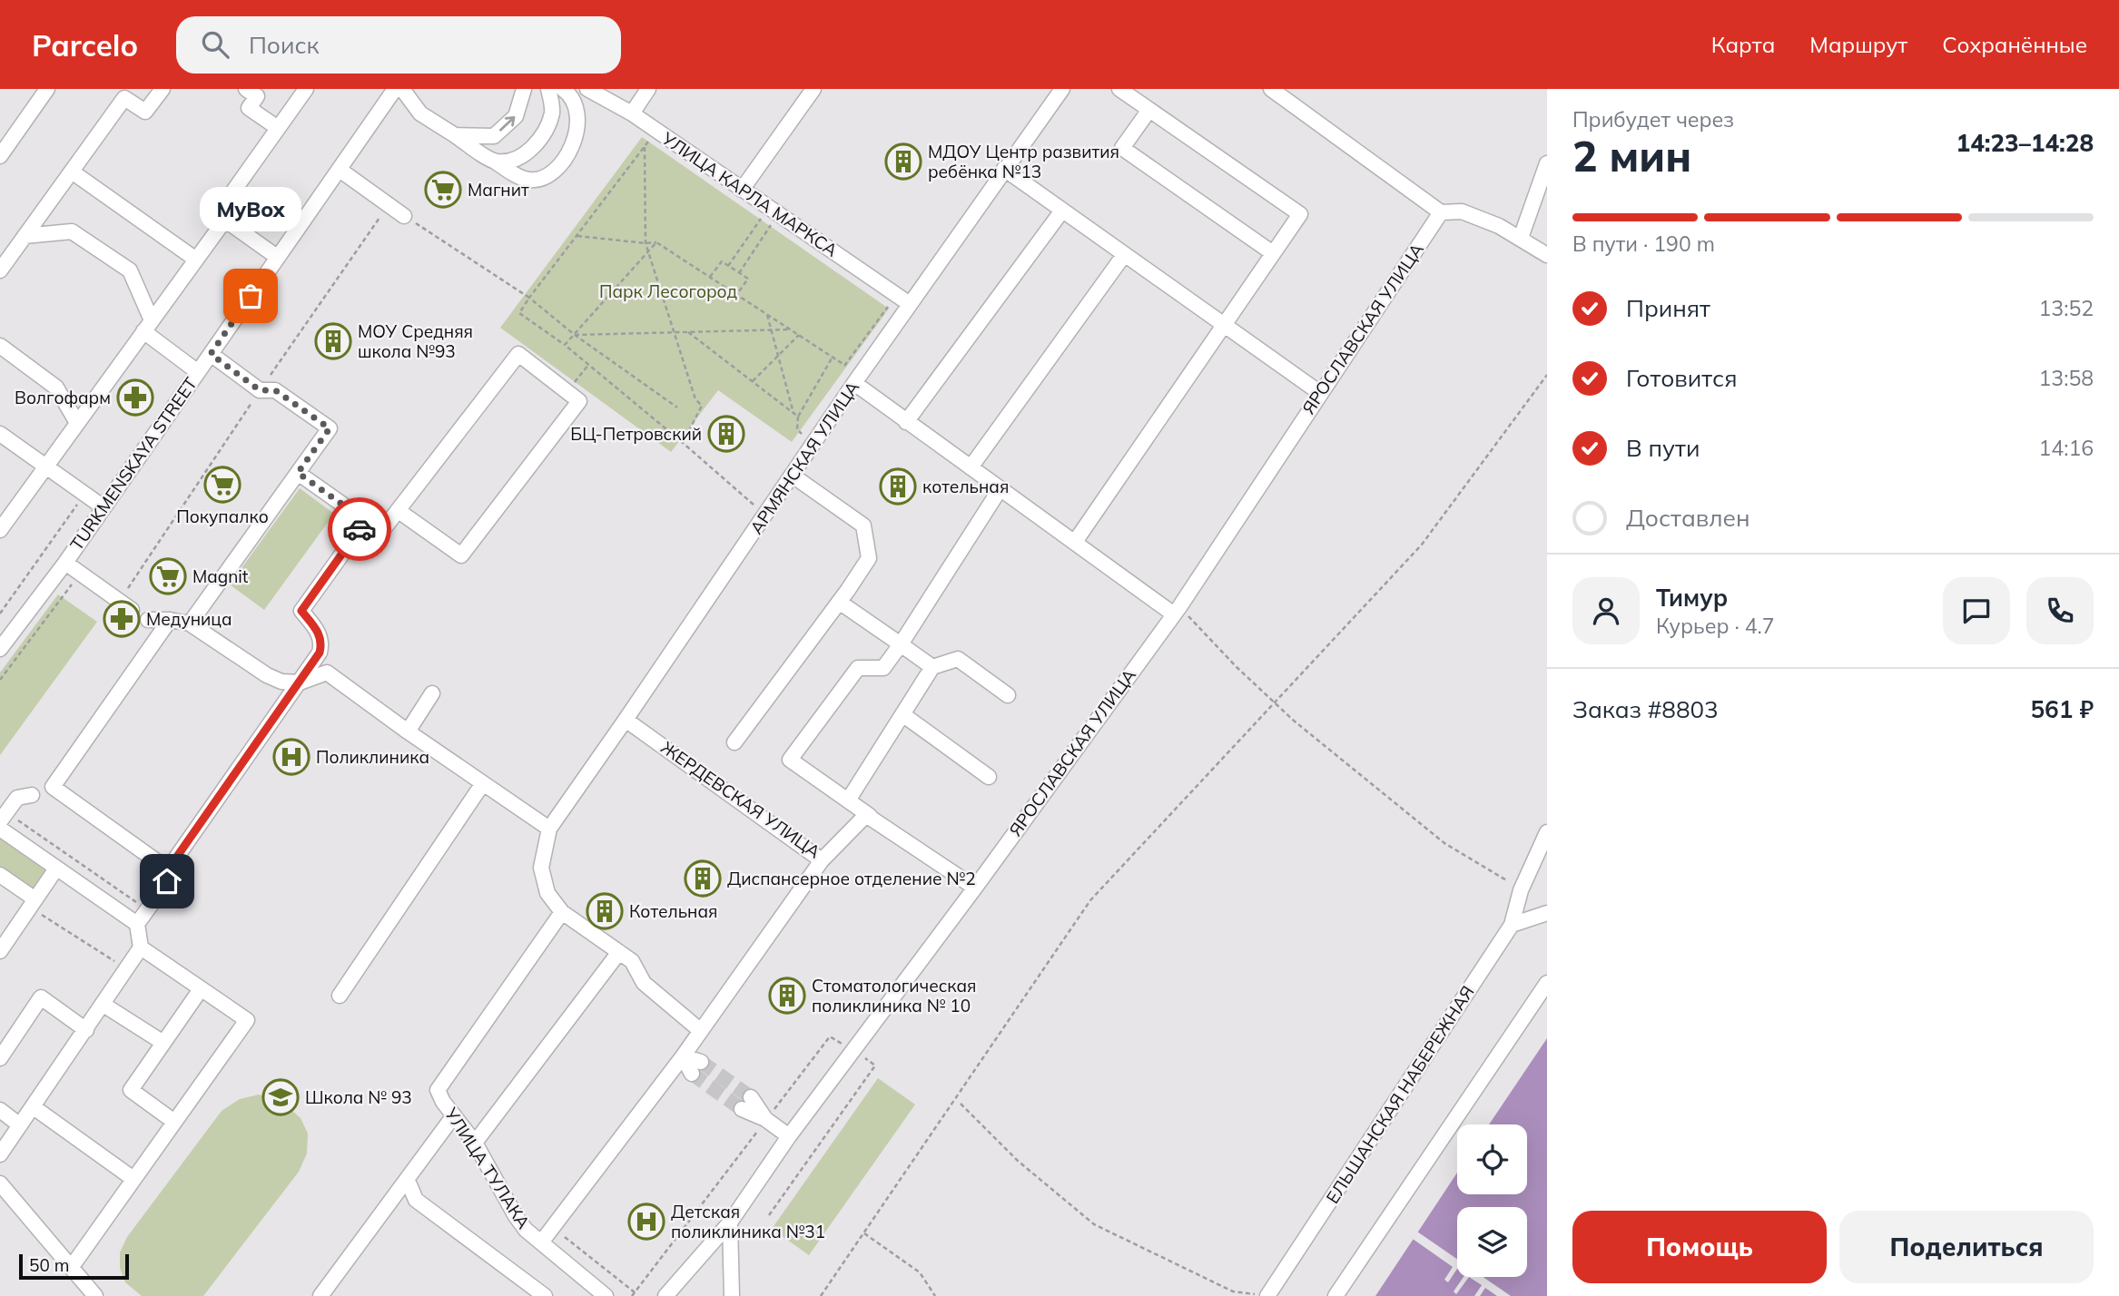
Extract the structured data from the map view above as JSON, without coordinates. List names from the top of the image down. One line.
{"streets":{"street":["УЛИЦА КАРЛА МАРКСА","ЯРОСЛАВСКАЯ УЛИЦА","АРМЯНСКАЯ УЛИЦА","TURKMENSKAYA STREET","ЖЕРДЕВСКАЯ УЛИЦА","ЕЛЬШАНСКАЯ НАБЕРЕЖНАЯ","УЛИЦА ТУЛАКА"]},"crossings":[["УЛИЦА КАРЛА МАРКСА","АРМЯНСКАЯ УЛИЦА"],["АРМЯНСКАЯ УЛИЦА","ЖЕРДЕВСКАЯ УЛИЦА"]],"parks":["Парк Лесогород"],"places":{"building":["МДОУ Центр развития ребёнка №13","МОУ Средняя школа №93","БЦ-Петровский","котельная","Диспансерное отделение №2","Котельная","Стоматологическая поликлиника № 10"],"supermarket":["Магнит","Покупалко","Magnit"],"other":["MyBox"],"pharmacy":["Волгофарм","Медуница"],"hospital":["Поликлиника","Детская поликлиника №31"],"school or university":["Школа № 93"]},"scale_bar":"50 m","page":{"header":"Parcelo","search":"Поиск","nav":["Карта","Маршрут","Сохранённые"],"heading":["2 мин","Прибудет через","14:23–14:28"],"panel":["Тимур","Курьер · 4.7","Заказ #8803","561 ₽"],"bubble":"MyBox","bar":"В пути · 190 m","list":[["Принят","13:52"],["Готовится","13:58"],["В пути","14:16"],"Доставлен"],"buttons":["Помощь","Поделиться"],"scale":"50 m"}}
